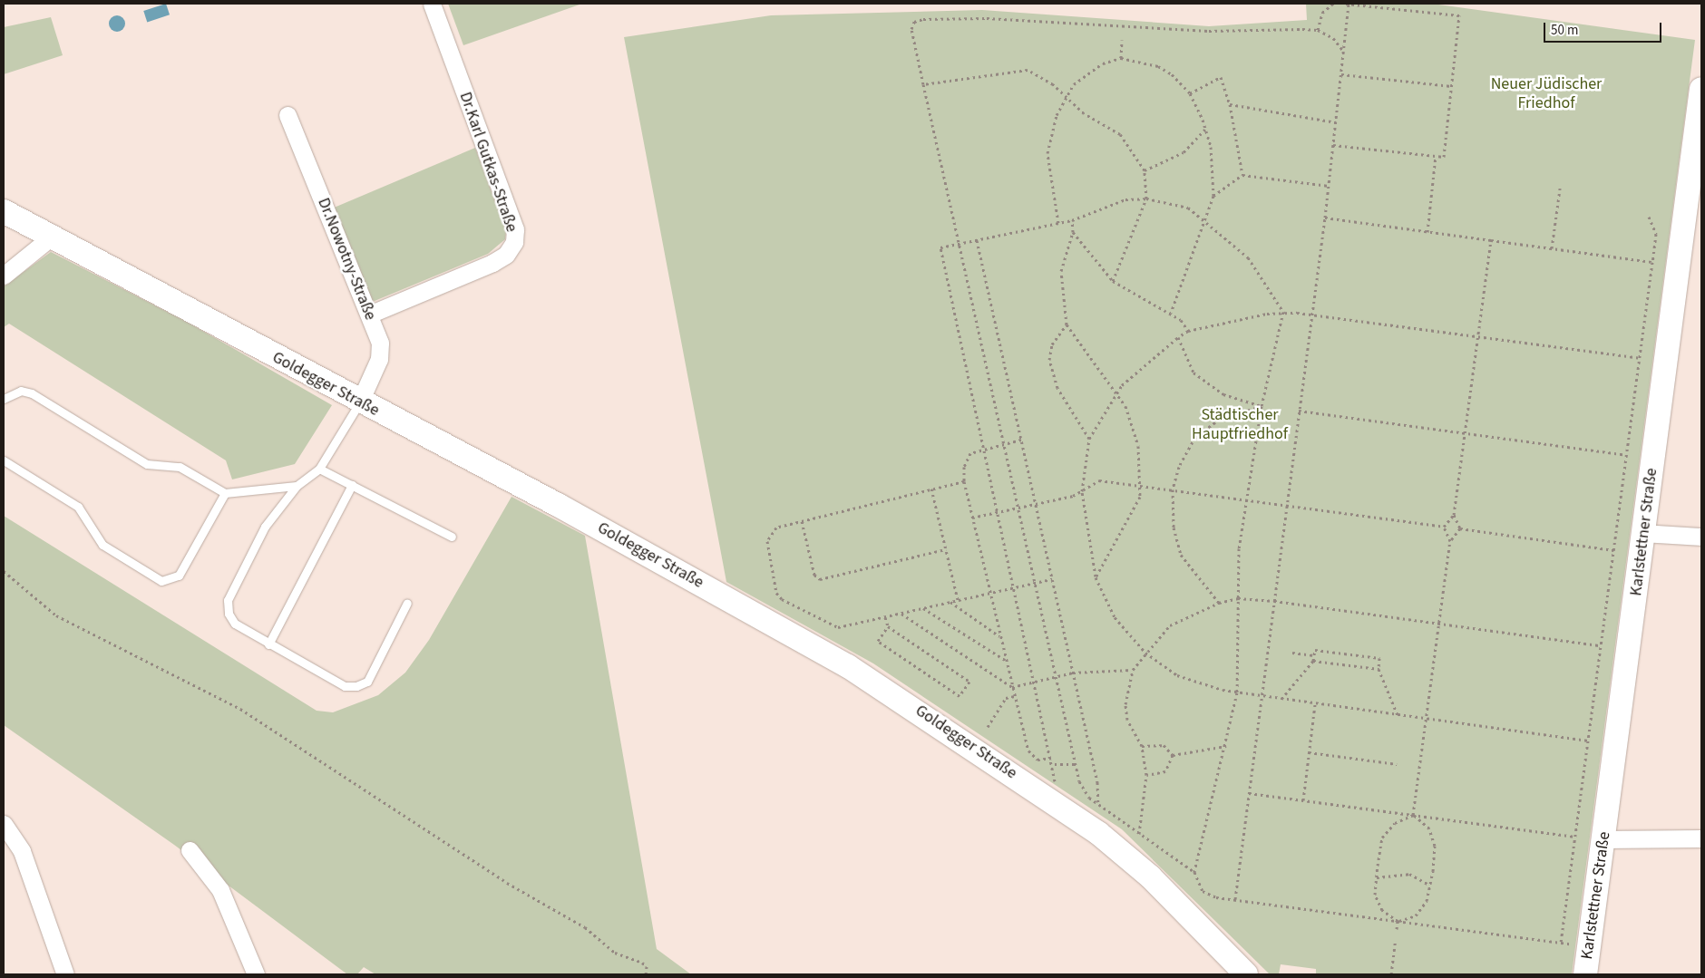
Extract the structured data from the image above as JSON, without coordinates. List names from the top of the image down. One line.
{"streets":{"street":["Dr.Karl Gutkas-Straße","Dr.Nowotny-Straße","Goldegger Straße","Karlstettner Straße"]},"crossings":[["Dr.Karl Gutkas-Straße","Dr.Nowotny-Straße"],["Dr.Nowotny-Straße","Goldegger Straße"]],"parks":["Neuer Jüdischer Friedhof","Städtischer Hauptfriedhof"],"scale_bar":"50 m"}
